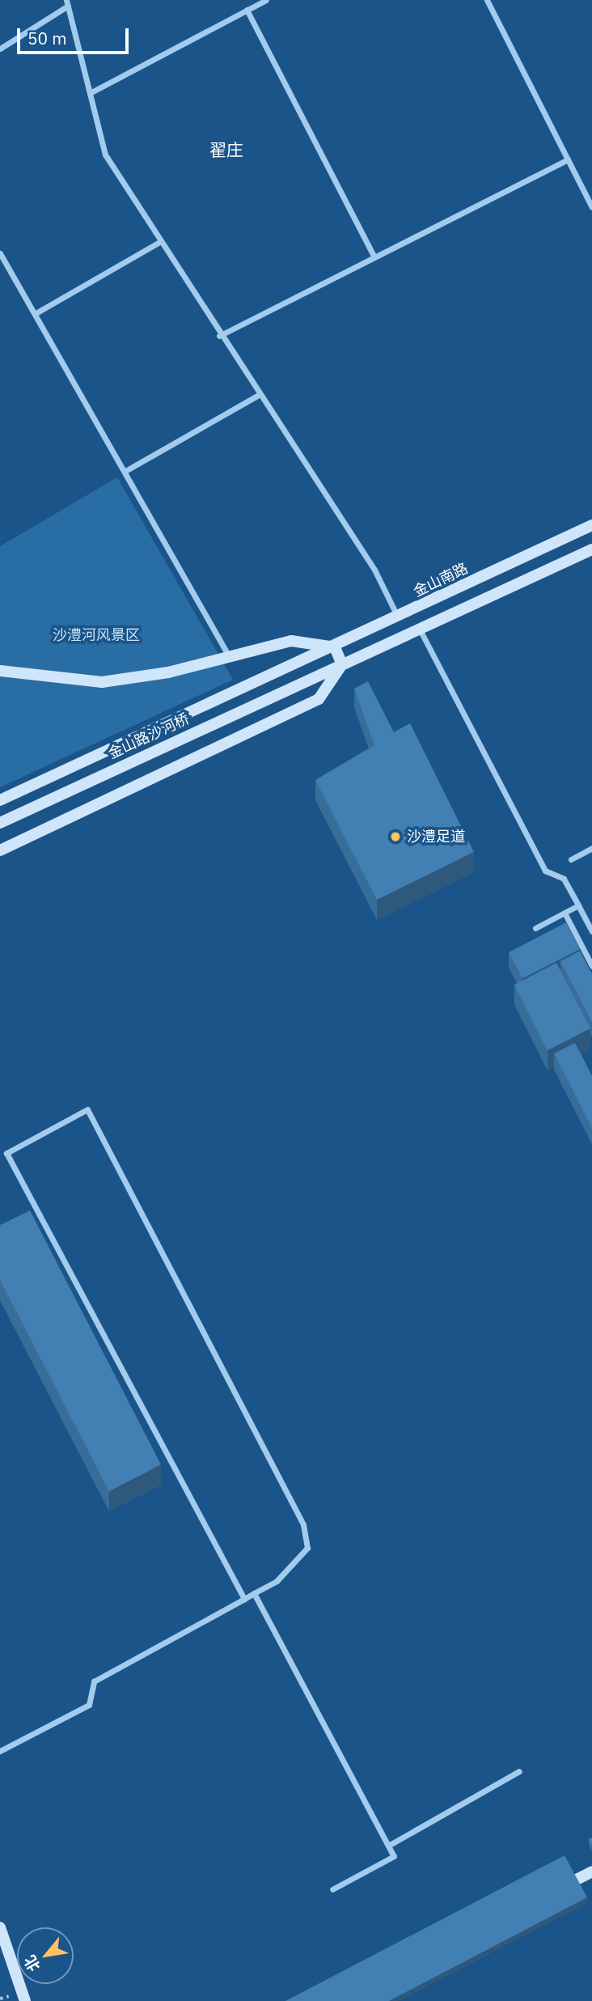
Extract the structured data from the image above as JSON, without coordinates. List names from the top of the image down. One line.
{"streets":{"main road":["金山南路","金山路沙河桥"]},"crossings":[["金山南路","金山路沙河桥"]],"districts":["翟庄"],"parks":["沙澧河风景区"],"places":["沙澧足道"],"scale_bar":"50 m","north":"bottom left"}
